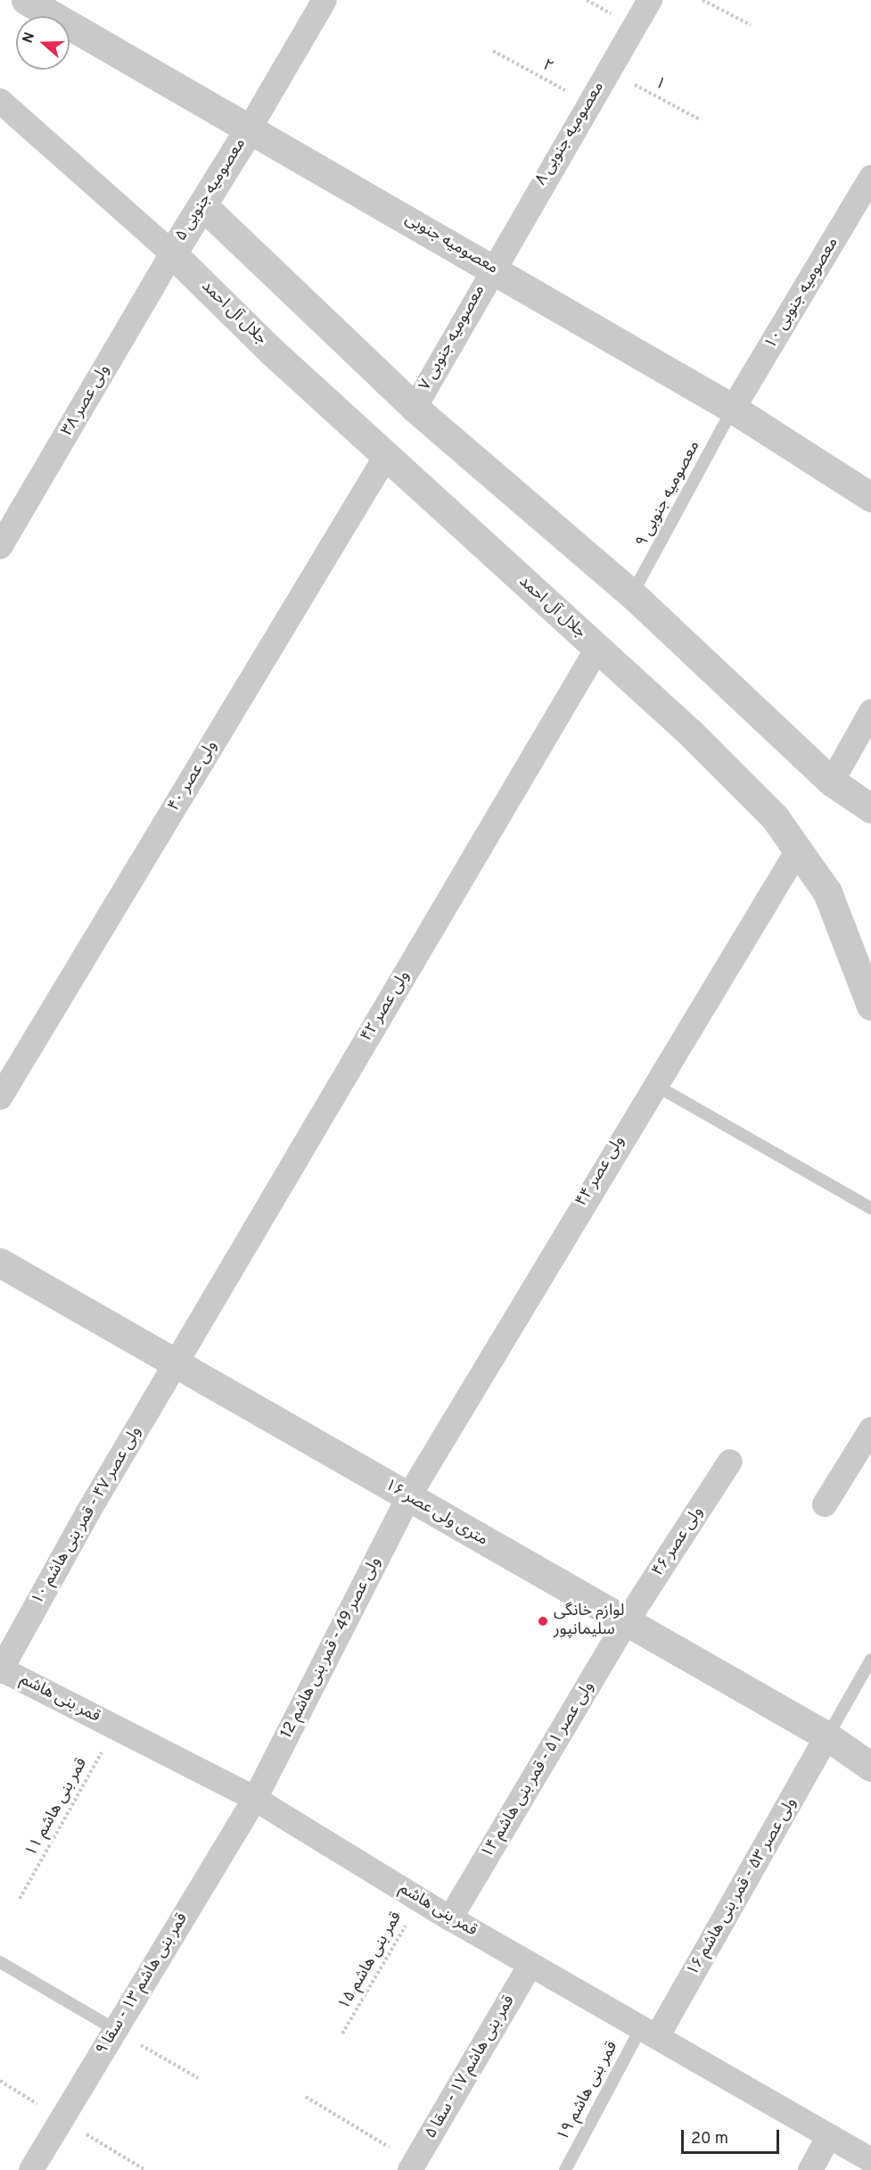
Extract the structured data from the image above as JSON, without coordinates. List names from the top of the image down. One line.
{"streets":{"street":["معصومیه جنوبی ۸","معصومیه جنوبی ۵","معصومیه جنوبی","معصومیه جنوبی ۱۰","جلال آل احمد","معصومیه جنوبی ۷","ولی عصر ۳۸","ولی عصر ۴۰","ولی عصر ۴۲","ولی عصر ۴۴","۱۶ متری ولی عصر","ولی عصر ۴۷ - قمر بنی هاشم ۱۰","ولی عصر ۴۶","ولی عصر 49 - قمر بنی هاشم 12","قمر بنی هاشم","ولی عصر ۵۱ - قمر بنی هاشم ۱۴","ولی عصر ۵۳ - قمر بنی هاشم ۱۶","قمر بنی هاشم ۱۳ - سقا ۹","قمر بنی هاشم ۱۷ - سقا ۵"],"lane":["معصومیه جنوبی ۹","قمر بنی هاشم ۱۹"],"path":["۲","۱","قمر بنی هاشم ۱۱","قمر بنی هاشم ۱۵"]},"crossings":[["۲","معصومیه جنوبی ۸"],["۱","معصومیه جنوبی ۸"],["معصومیه جنوبی ۸","معصومیه جنوبی"],["معصومیه جنوبی ۸","معصومیه جنوبی ۷"],["معصومیه جنوبی ۵","معصومیه جنوبی"],["معصومیه جنوبی ۵","جلال آل احمد"],["معصومیه جنوبی ۵","ولی عصر ۳۸"],["معصومیه جنوبی","معصومیه جنوبی ۱۰"],["معصومیه جنوبی","معصومیه جنوبی ۷"],["معصومیه جنوبی","معصومیه جنوبی ۹"],["معصومیه جنوبی ۱۰","معصومیه جنوبی ۹"],["جلال آل احمد","ولی عصر ۳۸"],["جلال آل احمد","ولی عصر ۴۰"],["جلال آل احمد","ولی عصر ۴۲"],["جلال آل احمد","ولی عصر ۴۴"],["ولی عصر ۴۲","۱۶ متری ولی عصر"],["ولی عصر ۴۲","ولی عصر ۴۷ - قمر بنی هاشم ۱۰"],["ولی عصر ۴۴","۱۶ متری ولی عصر"],["ولی عصر ۴۴","ولی عصر 49 - قمر بنی هاشم 12"],["۱۶ متری ولی عصر","ولی عصر ۴۷ - قمر بنی هاشم ۱۰"],["۱۶ متری ولی عصر","ولی عصر ۴۶"],["۱۶ متری ولی عصر","ولی عصر 49 - قمر بنی هاشم 12"],["۱۶ متری ولی عصر","ولی عصر ۵۱ - قمر بنی هاشم ۱۴"],["۱۶ متری ولی عصر","ولی عصر ۵۳ - قمر بنی هاشم ۱۶"],["ولی عصر ۴۷ - قمر بنی هاشم ۱۰","قمر بنی هاشم"],["ولی عصر ۴۶","ولی عصر ۵۱ - قمر بنی هاشم ۱۴"],["ولی عصر 49 - قمر بنی هاشم 12","قمر بنی هاشم"],["ولی عصر 49 - قمر بنی هاشم 12","قمر بنی هاشم ۱۳ - سقا ۹"],["قمر بنی هاشم","ولی عصر ۵۱ - قمر بنی هاشم ۱۴"],["قمر بنی هاشم","قمر بنی هاشم ۱۱"],["قمر بنی هاشم","ولی عصر ۵۳ - قمر بنی هاشم ۱۶"],["قمر بنی هاشم","قمر بنی هاشم ۱۵"],["قمر بنی هاشم","قمر بنی هاشم ۱۳ - سقا ۹"],["قمر بنی هاشم","قمر بنی هاشم ۱۷ - سقا ۵"],["قمر بنی هاشم","قمر بنی هاشم ۱۹"],["ولی عصر ۵۳ - قمر بنی هاشم ۱۶","قمر بنی هاشم ۱۹"]],"places":["لوازم خانگی سلیمانپور"],"scale_bar":"20 m","north":"left"}
